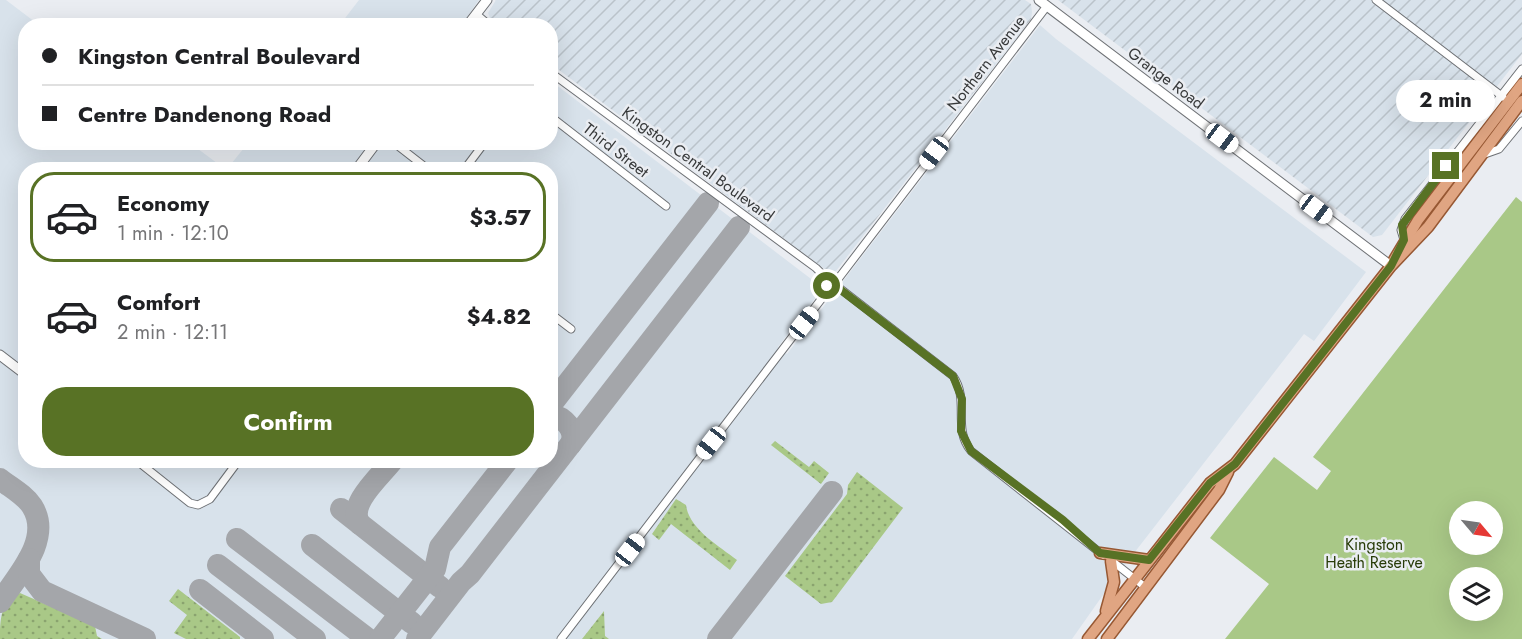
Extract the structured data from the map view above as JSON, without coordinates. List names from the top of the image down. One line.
{"streets":{"main road":["Grange Road"],"street":["Northern Avenue","Third Street","Kingston Central Boulevard"]},"crossings":[["Northern Avenue","Grange Road"],["Northern Avenue","Kingston Central Boulevard"]],"parks":["Kingston Heath Reserve"],"north":"bottom right","page":{"banner":["Kingston Central Boulevard","Centre Dandenong Road"],"bubble":"2 min","list":[{"name":"Economy","note":"1 min · 12:10","value":"$3.57"},{"name":"Comfort","note":"2 min · 12:11","value":"$4.82"}],"buttons":"Confirm"}}
